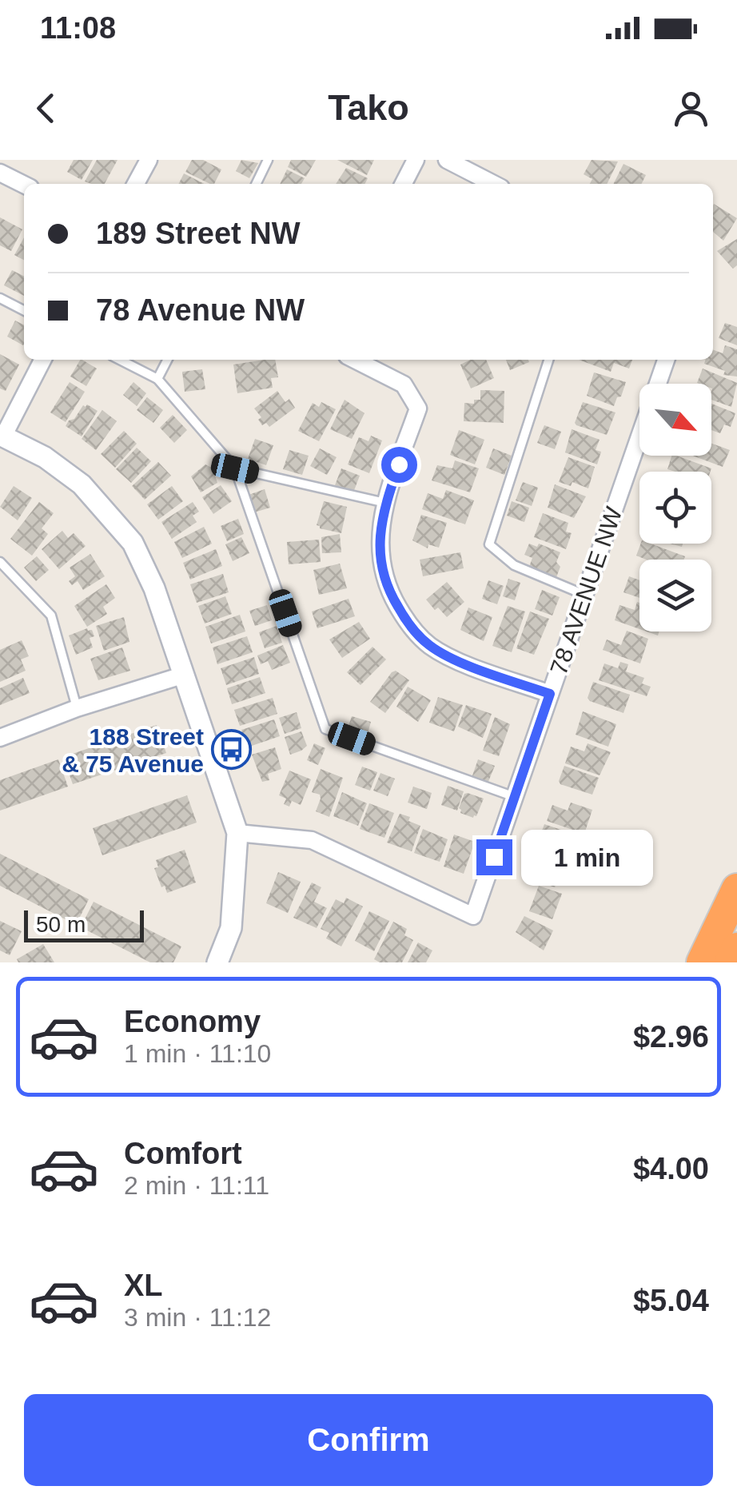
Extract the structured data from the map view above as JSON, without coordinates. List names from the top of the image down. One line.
{"streets":{"street":["78 AVENUE NW"]},"places":{"bus stop":["188 Street & 75 Avenue"]},"scale_bar":"50 m","north":"bottom right","page":{"status":"11:08","header":"Tako","banner":["189 Street NW","78 Avenue NW"],"bubble":"1 min","scale":"50 m","list":[{"name":"Economy","note":"1 min · 11:10","value":"$2.96"},{"name":"Comfort","note":"2 min · 11:11","value":"$4.00"},{"name":"XL","note":"3 min · 11:12","value":"$5.04"}],"buttons":"Confirm"}}
